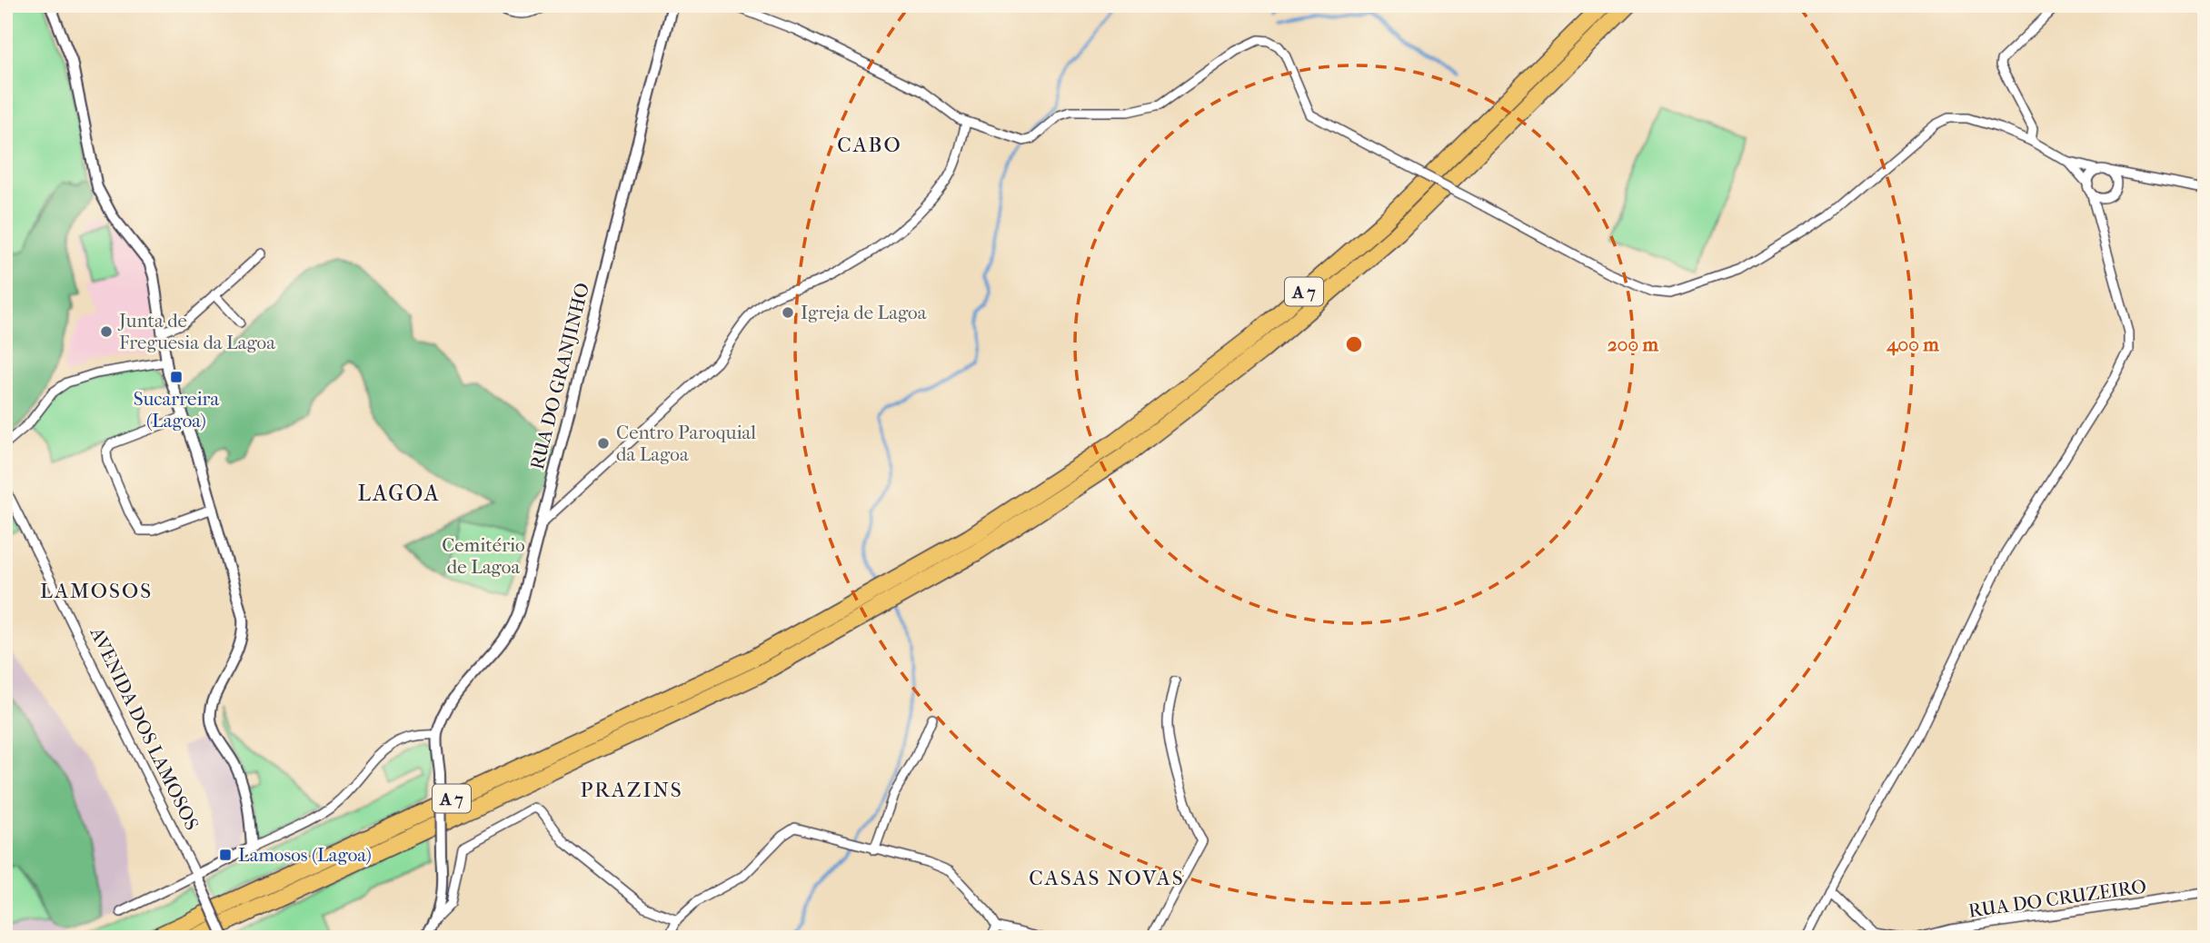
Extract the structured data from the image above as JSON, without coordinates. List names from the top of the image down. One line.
{"streets":{"highway":["A 7"],"street":["RUA DO GRANJINHO","AVENIDA DOS LAMOSOS","RUA DO CRUZEIRO"]},"districts":["CABO","LAGOA","LAMOSOS","PRAZINS","CASAS NOVAS"],"parks":["Cemitério de Lagoa"],"places":{"other":["Igreja de Lagoa","Junta de Freguesia da Lagoa","Centro Paroquial da Lagoa"],"transit":["Sucarreira (Lagoa)","Lamosos (Lagoa)"]},"rings":["200 m","400 m"]}
